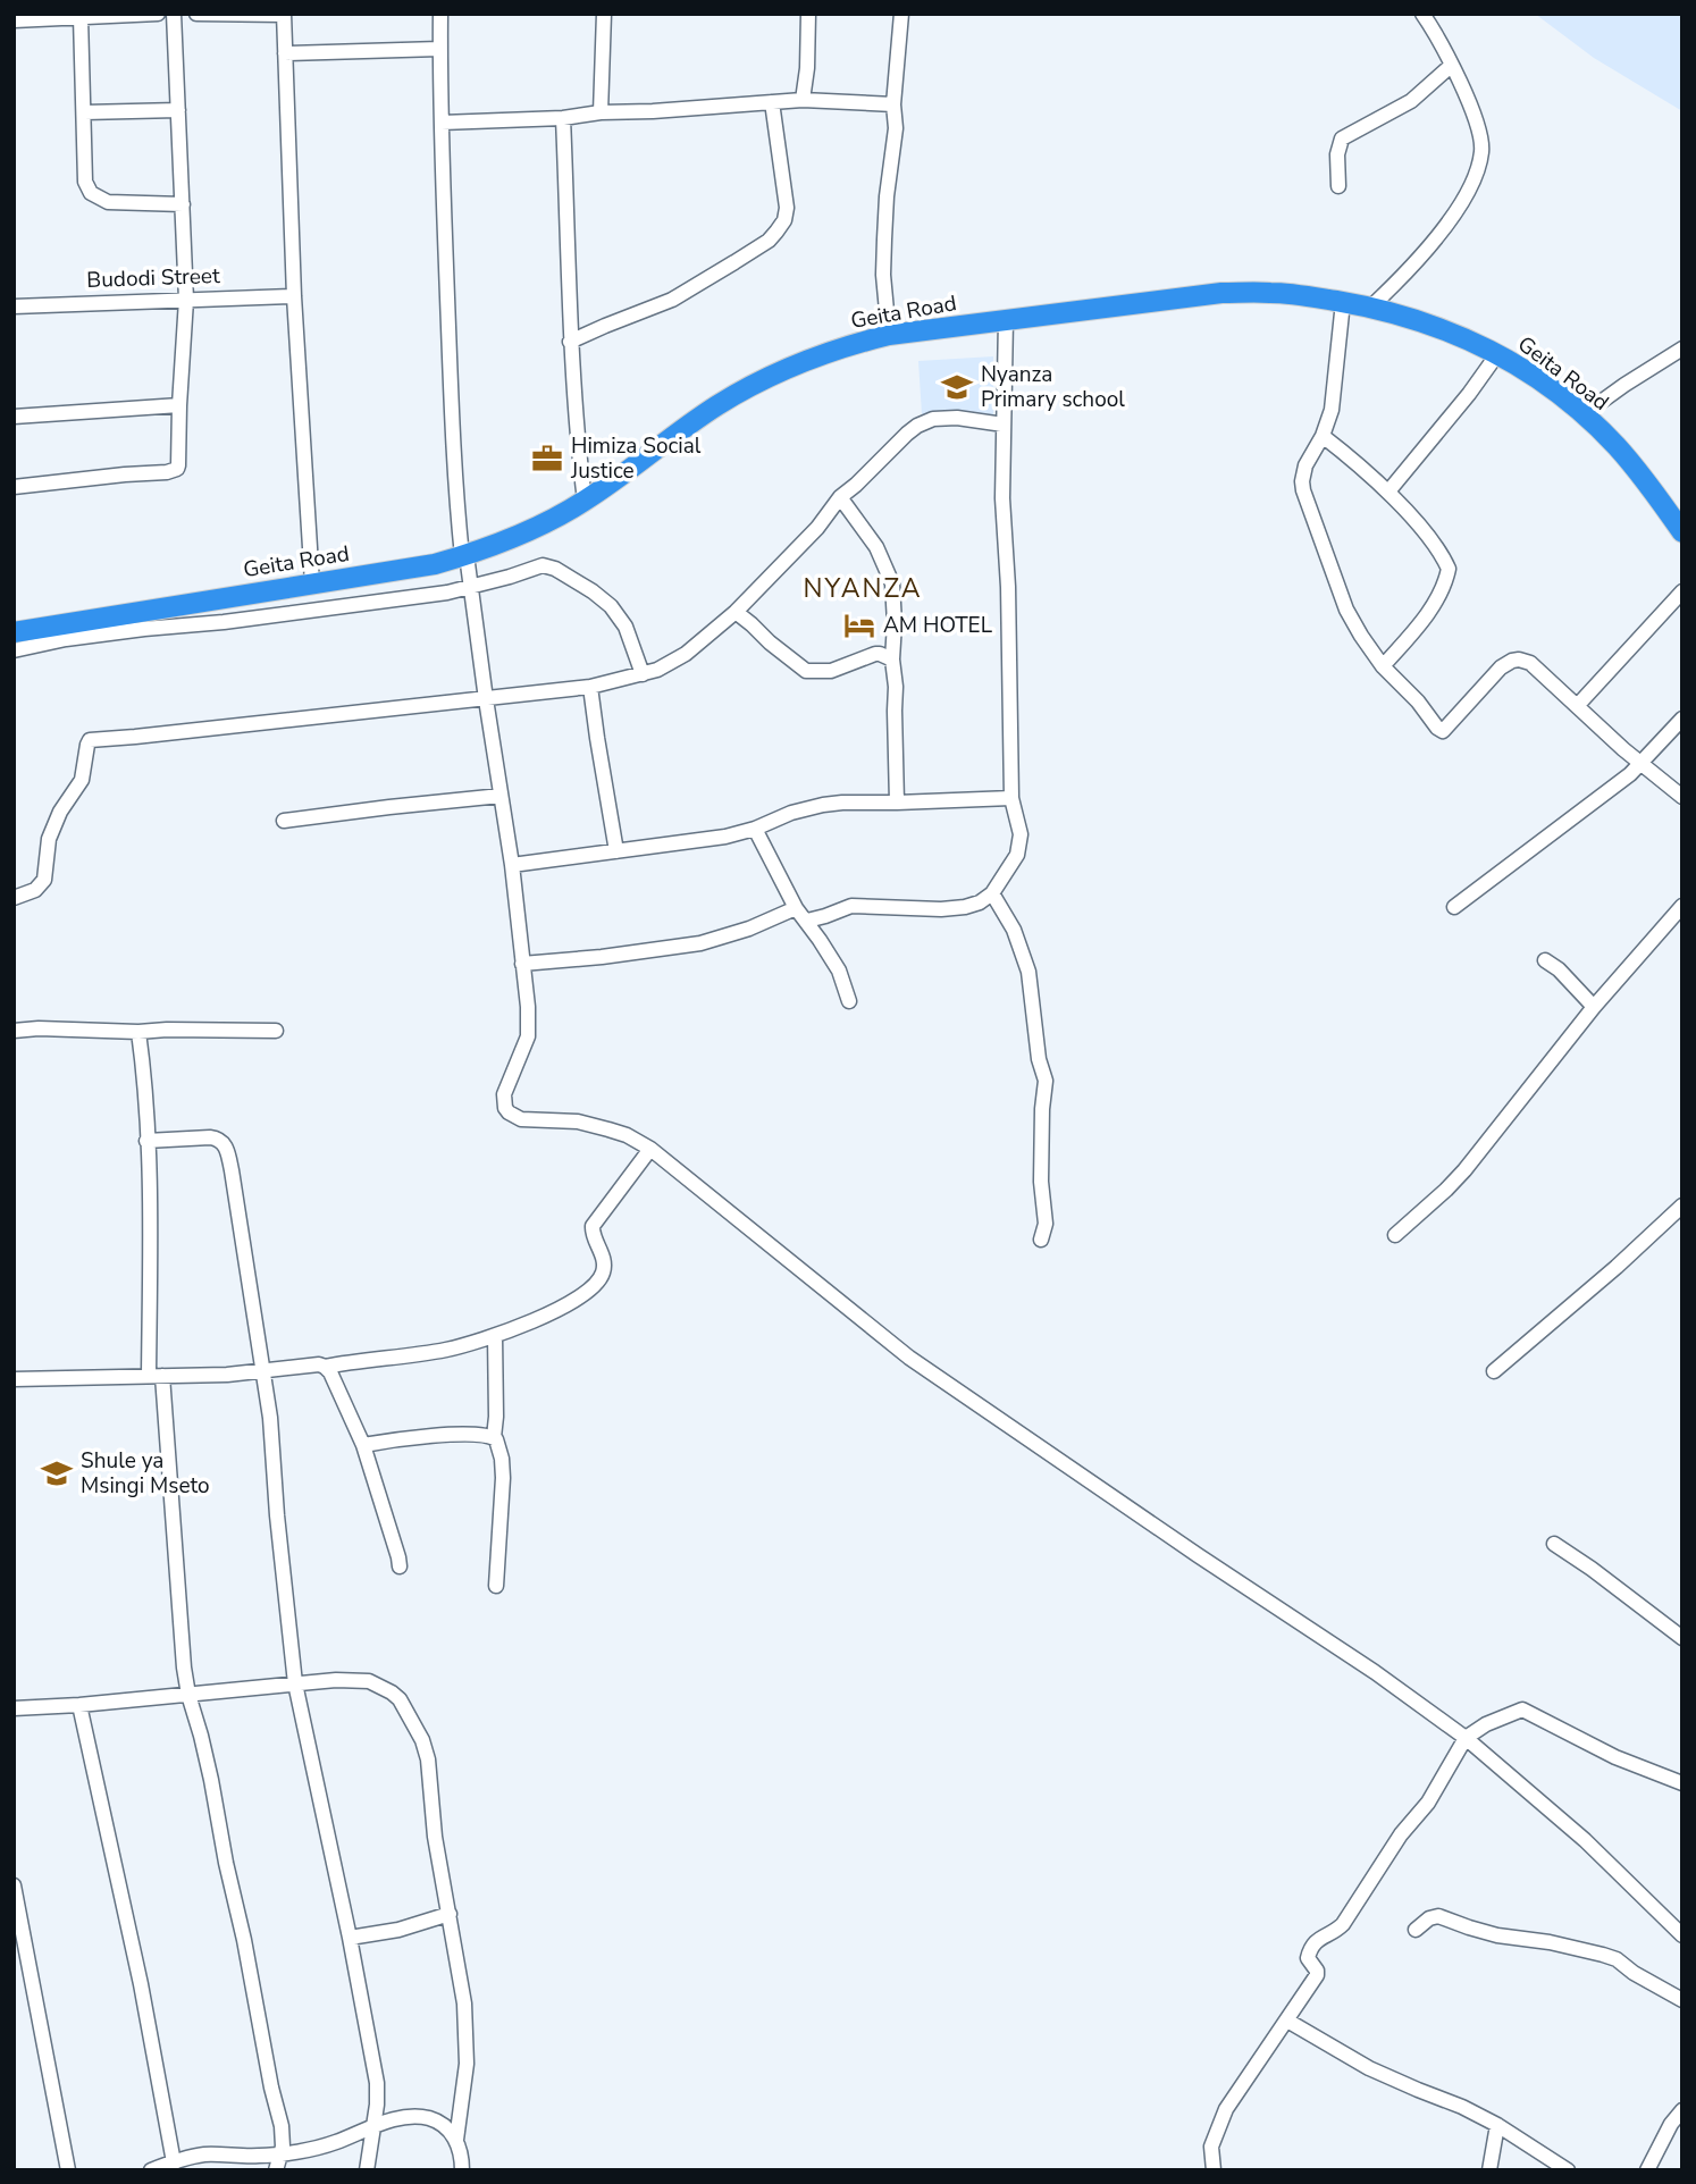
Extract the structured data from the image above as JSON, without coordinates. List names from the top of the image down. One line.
{"streets":{"highway":["Geita Road"],"street":["Budodi Street"]},"districts":["NYANZA"],"places":{"school or university":["Nyanza Primary school","Shule ya Msingi Mseto"],"office":["Himiza Social Justice"],"hotel":["AM HOTEL"]}}
